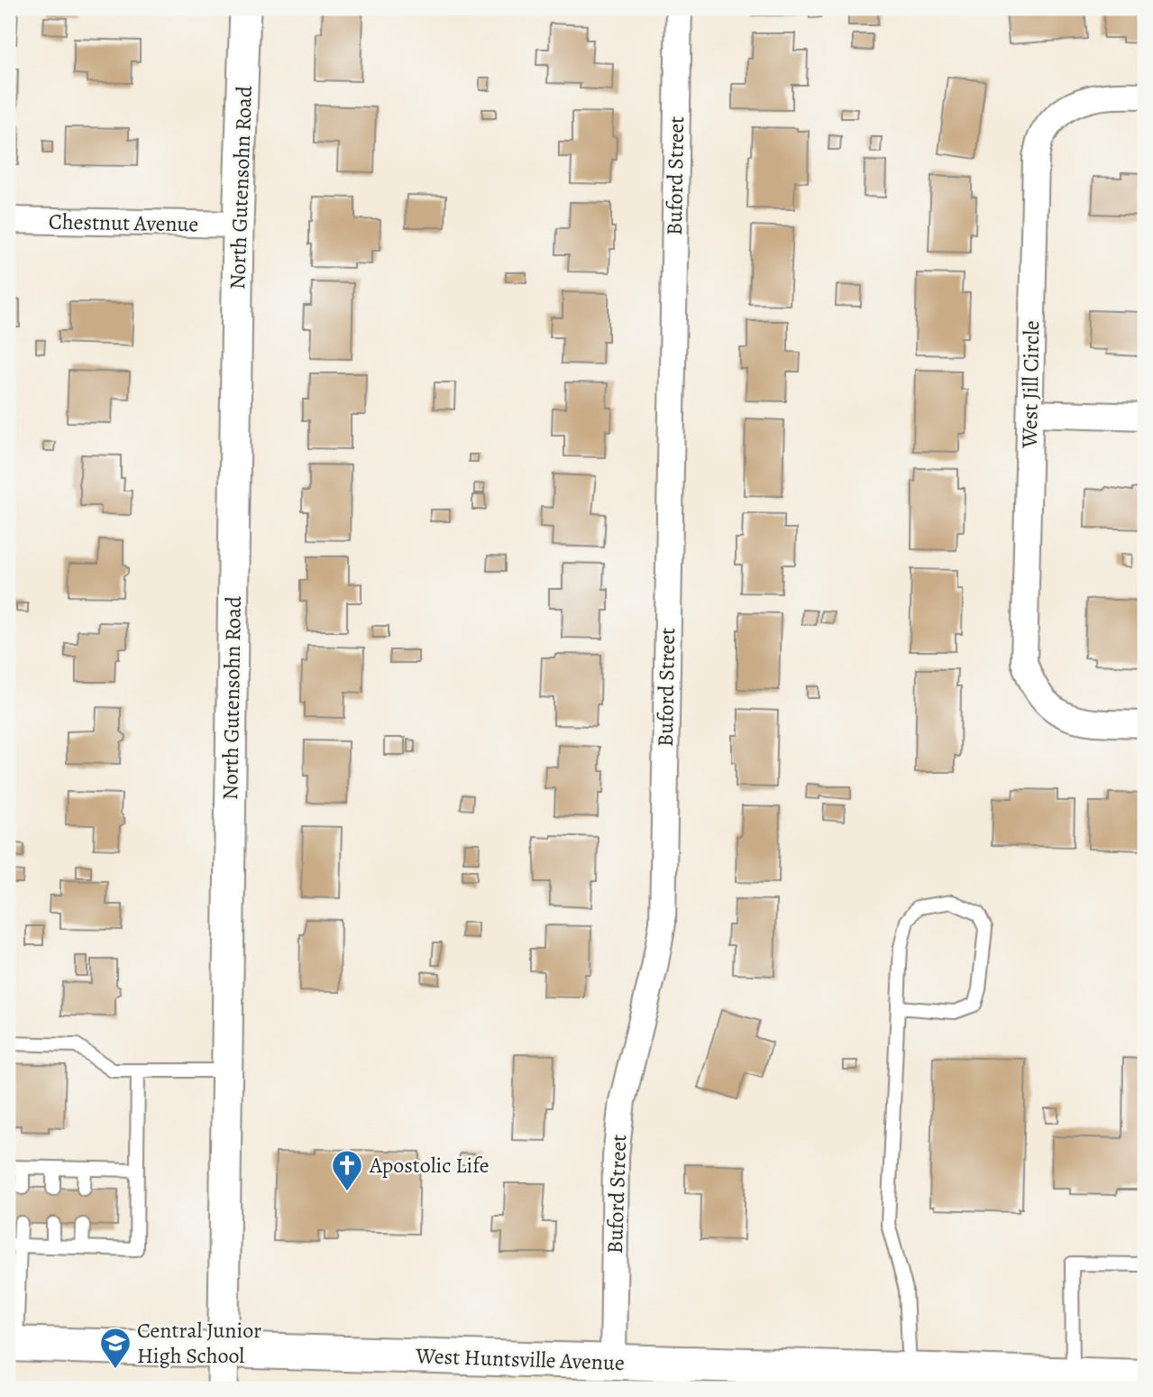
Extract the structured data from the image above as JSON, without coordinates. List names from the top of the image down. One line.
{"streets":{"main road":["West Huntsville Avenue"],"street":["Buford Street","North Gutensohn Road","Chestnut Avenue","West Jill Circle"]},"crossings":[["Buford Street","West Huntsville Avenue"],["North Gutensohn Road","Chestnut Avenue"],["North Gutensohn Road","West Huntsville Avenue"]],"places":{"church":["Apostolic Life"],"school or university":["Central Junior High School"]}}
